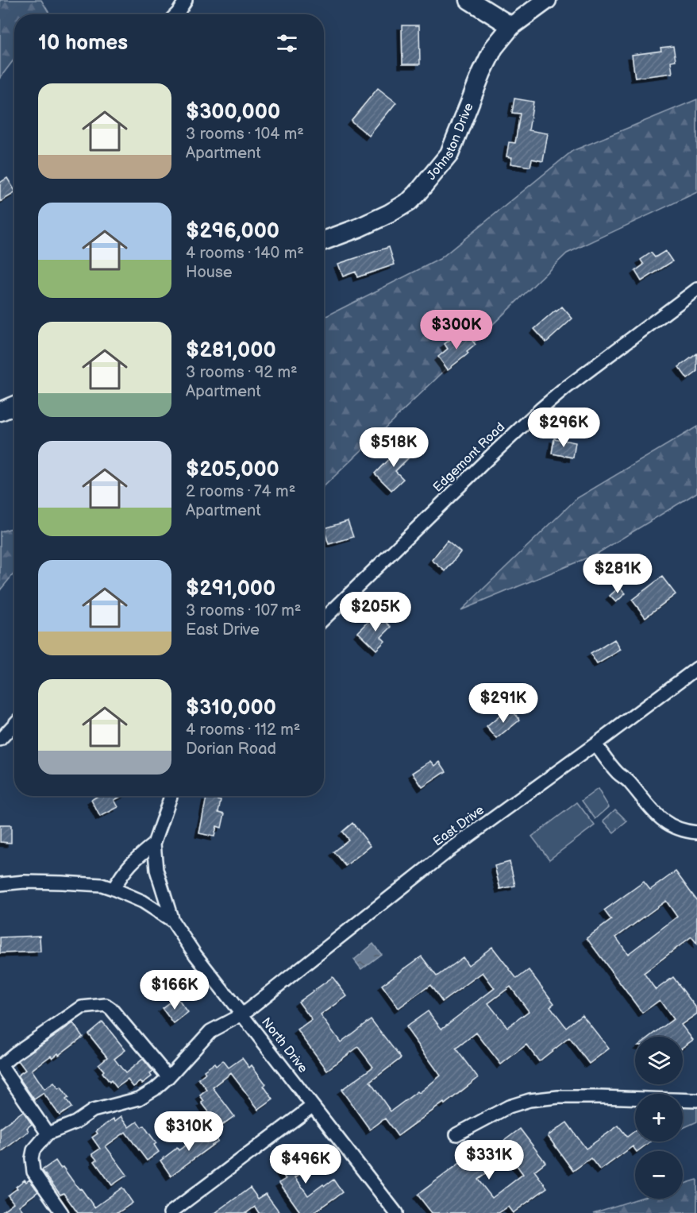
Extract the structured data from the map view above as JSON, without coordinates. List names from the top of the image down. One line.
{"streets":{"street":["Johnston Drive","Edgemont Road","East Drive","North Drive"]},"crossings":[["East Drive","North Drive"]],"page":{"heading":"10 homes","list":[{"name":"$300,000","note":"3 rooms · 104 m² · Apartment"},{"name":"$296,000","note":"4 rooms · 140 m² · House"},{"name":"$281,000","note":"3 rooms · 92 m² · Apartment"},{"name":"$205,000","note":"2 rooms · 74 m² · Apartment"},{"name":"$291,000","note":"3 rooms · 107 m² · East Drive"},{"name":"$310,000","note":"4 rooms · 112 m² · Dorian Road"}],"price":["$300K","$296K","$518K","$281K","$205K","$291K","$166K","$310K","$331K","$496K"],"map_buttons":["+","−"]}}
